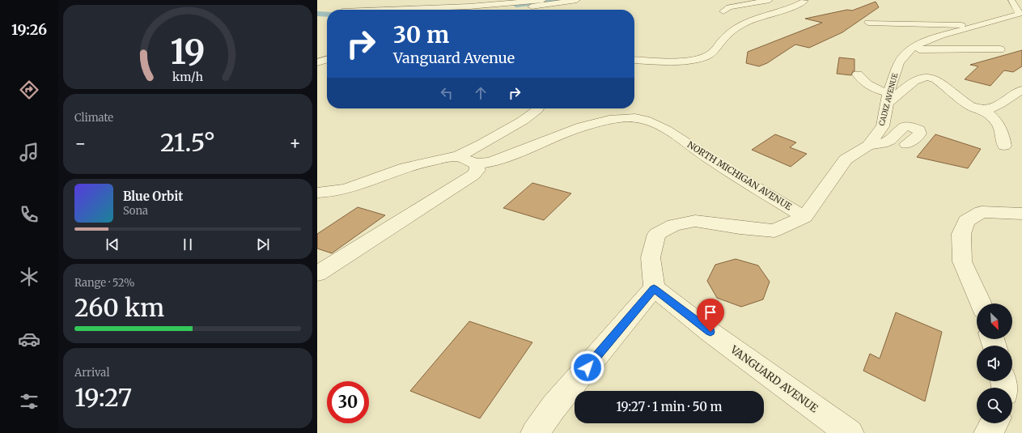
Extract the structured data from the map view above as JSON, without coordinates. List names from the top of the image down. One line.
{"streets":{"street":["CADIZ AVENUE","NORTH MICHIGAN AVENUE","VANGUARD AVENUE"]},"crossings":[["CADIZ AVENUE","NORTH MICHIGAN AVENUE"],["NORTH MICHIGAN AVENUE","VANGUARD AVENUE"]],"north":"bottom right","page":{"tabs":"19:26","turn":["30 m","Vanguard Avenue"],"tile":["Climate",["Range · 52%","260 km"],["Arrival","19:27"]],"heat":["−","21.5°","+"],"song":["Blue Orbit","Sona"],"limit":"30","trip":"19:27 · 1 min · 50 m","gauge":["19","km/h"]}}
